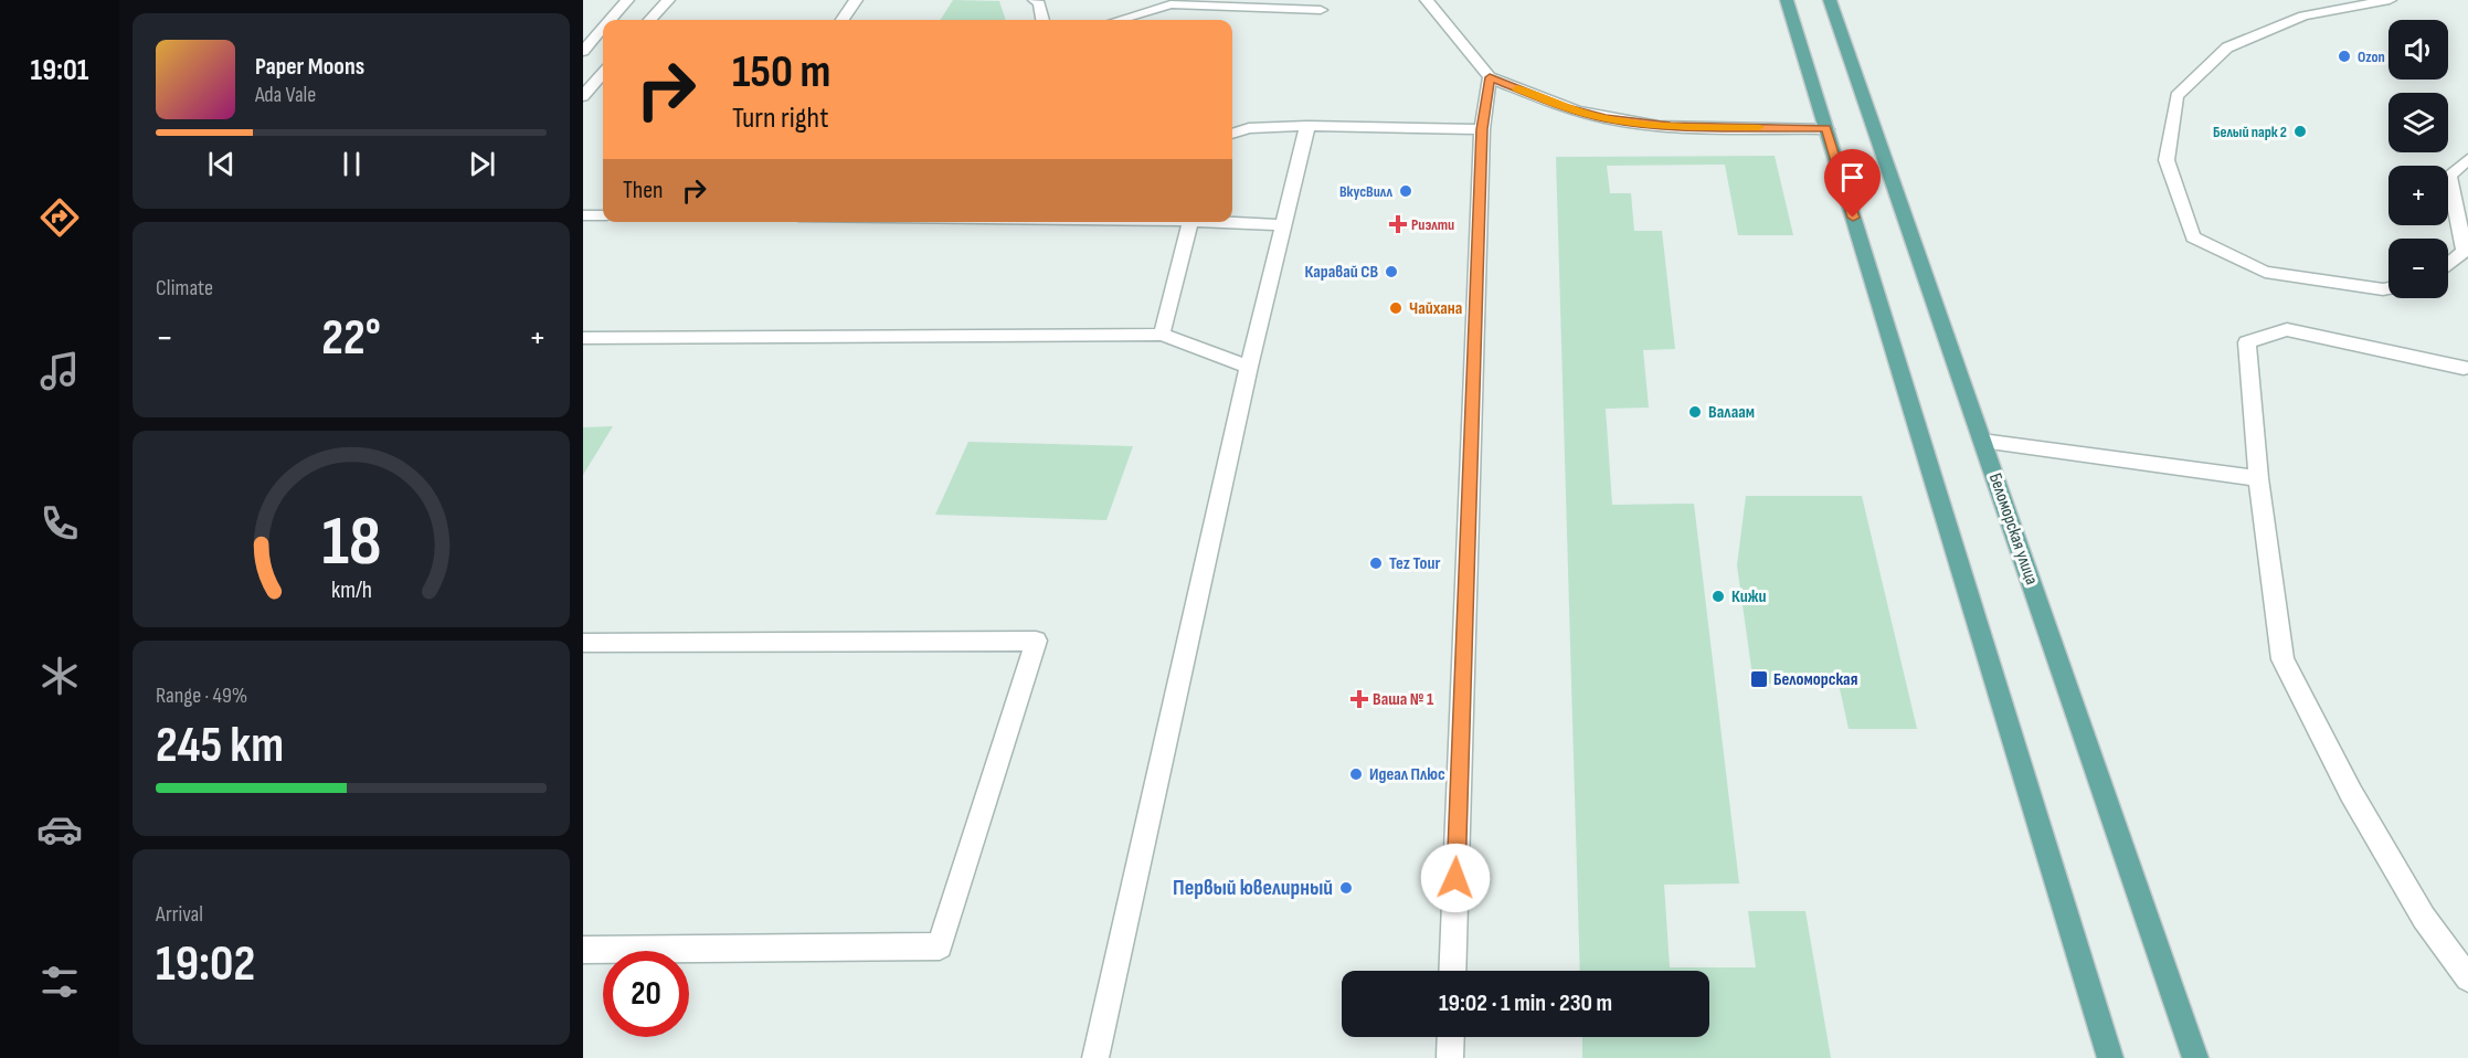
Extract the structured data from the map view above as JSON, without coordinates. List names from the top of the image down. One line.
{"streets":{"main road":["Беломорская улица"]},"places":{"other":["Ozon","Белый парк 2","ВкусВилл","Каравай СВ","Чайхана","Валаам","Tez Tour","Кижи","Идеал Плюс","Первый ювелирный"],"health":["Риэлти","Ваша № 1"],"transit":["Беломорская"]},"page":{"tabs":"19:01","map_buttons":["+","−"],"turn":["150 m","Turn right"],"song":["Paper Moons","Ada Vale"],"then":"Then","tile":["Climate",["Range · 49%","245 km"],["Arrival","19:02"]],"heat":["−","22°","+"],"limit":"20","trip":"19:02 · 1 min · 230 m","gauge":["18","km/h"]}}
